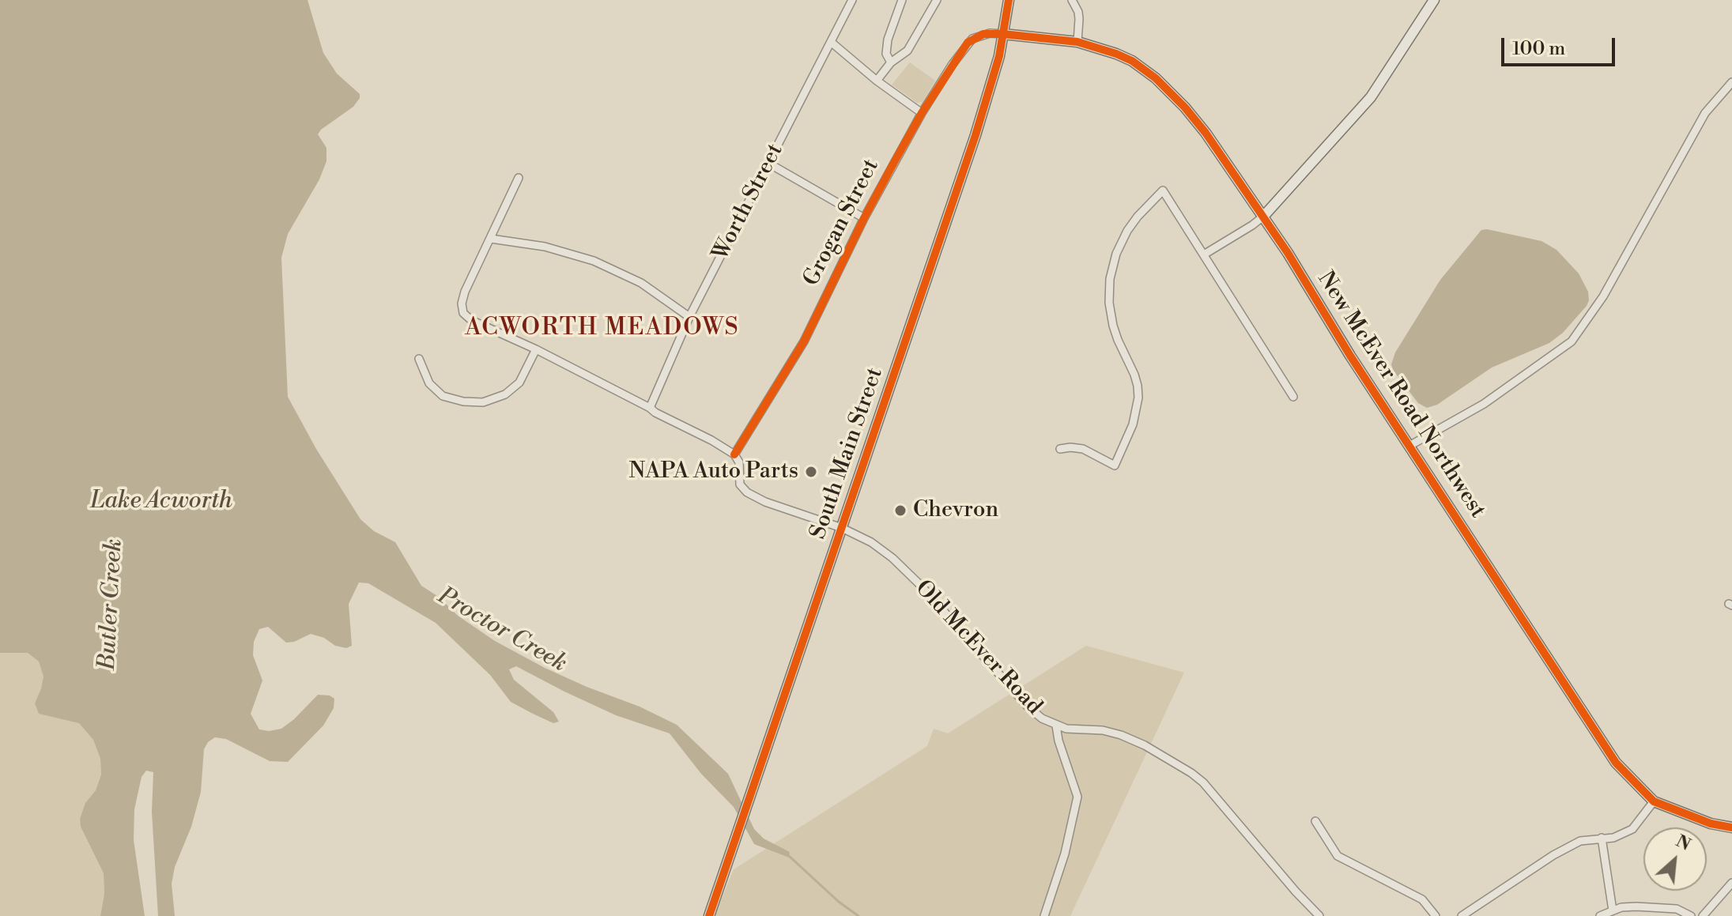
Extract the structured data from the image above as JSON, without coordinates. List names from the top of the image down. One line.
{"streets":{"street":["Worth Street","Grogan Street","New McEver Road Northwest","South Main Street","Old McEver Road"]},"crossings":[["Grogan Street","New McEver Road Northwest"],["Grogan Street","South Main Street"],["Grogan Street","Old McEver Road"],["New McEver Road Northwest","South Main Street"],["South Main Street","Old McEver Road"]],"districts":["ACWORTH MEADOWS"],"water":["Lake Acworth","Butler Creek","Proctor Creek"],"places":["NAPA Auto Parts","Chevron"],"scale_bar":"100 m","north":"top right"}
